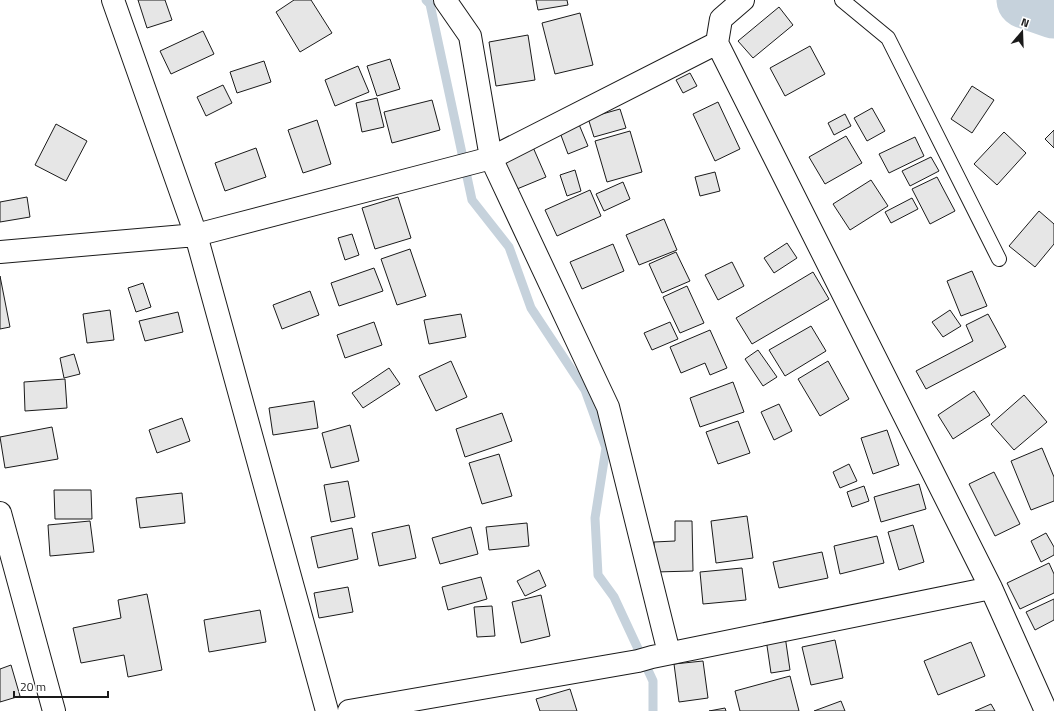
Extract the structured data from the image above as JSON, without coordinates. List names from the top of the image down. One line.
{"scale_bar":"20 m","north":"top"}
